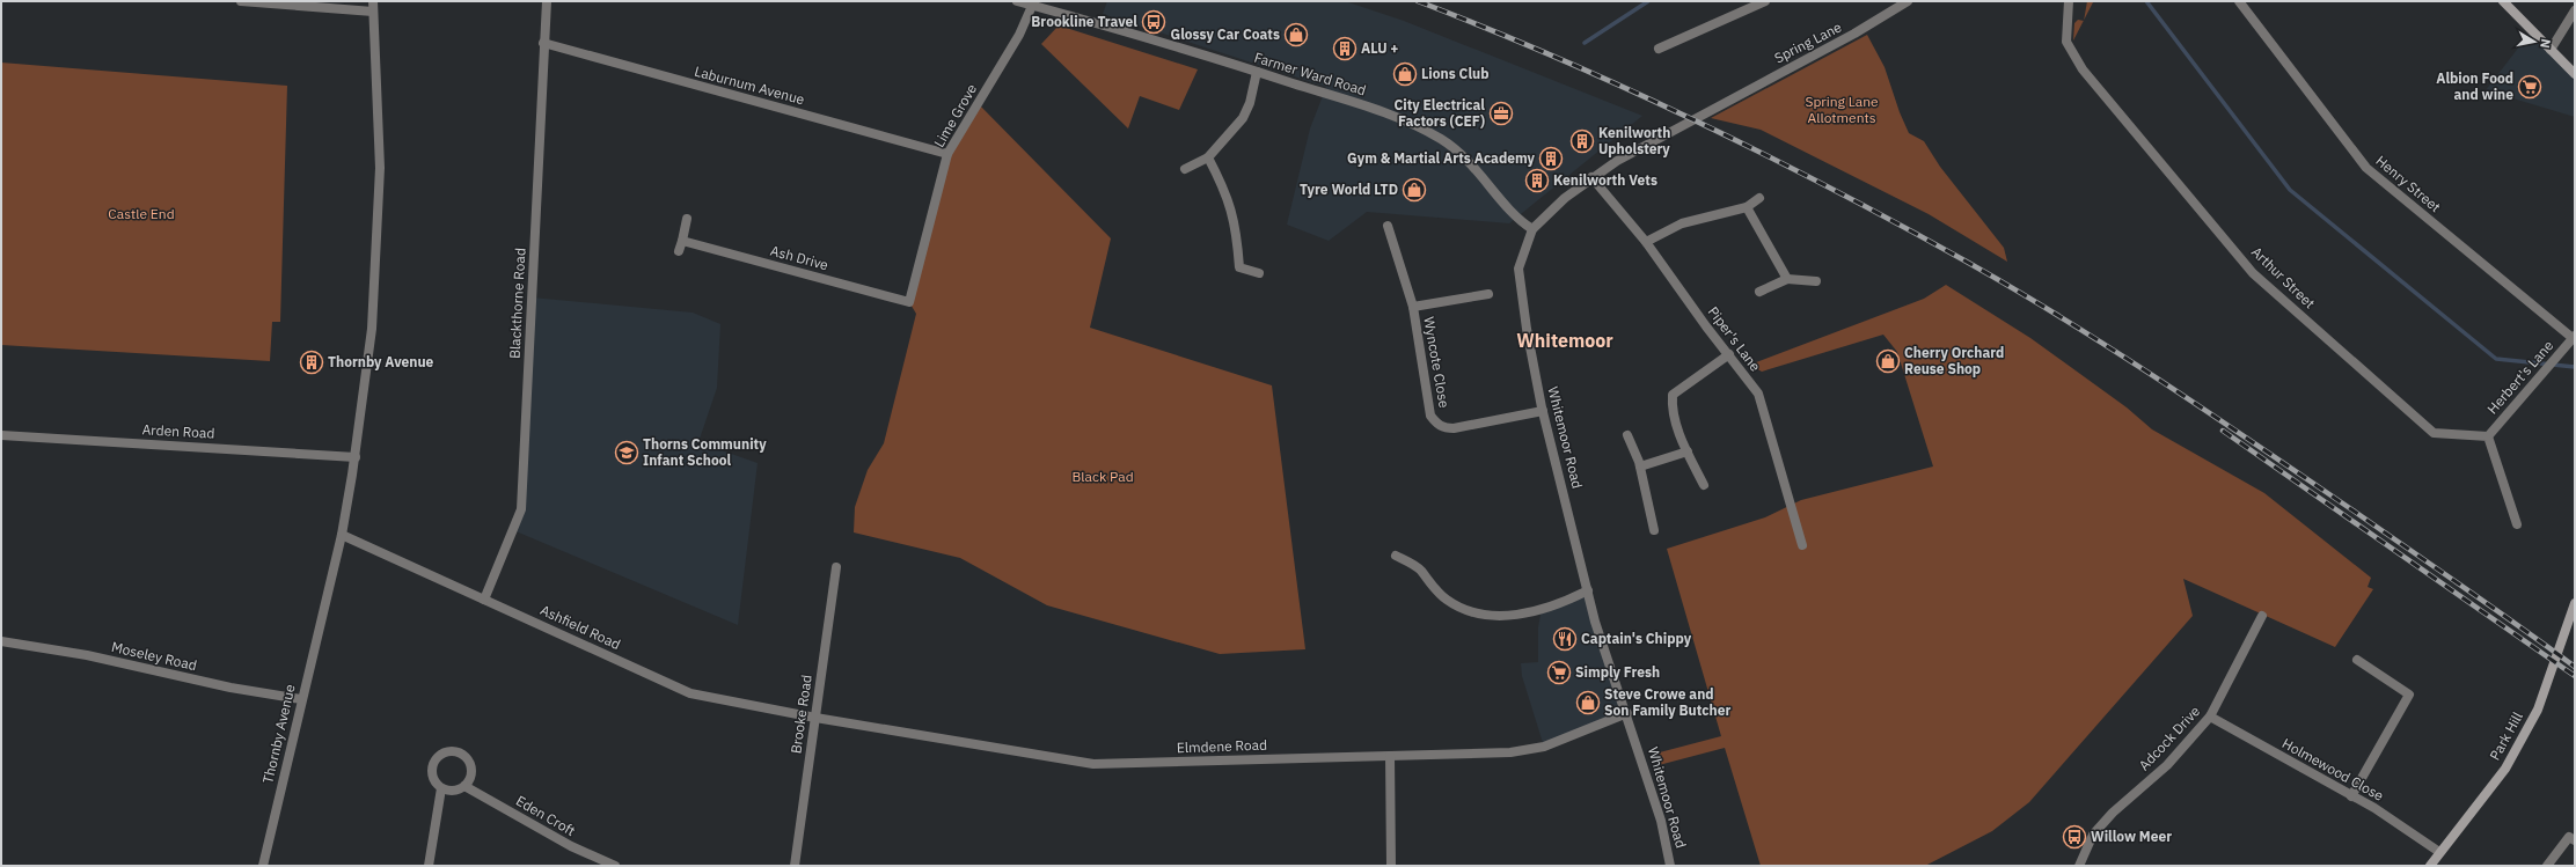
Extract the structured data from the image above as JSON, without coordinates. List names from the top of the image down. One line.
{"streets":{"street":["Spring Lane","Farmer Ward Road","Laburnum Avenue","Lime Grove","Henry Street","Ash Drive","Arthur Street","Blackthorne Road","Piper's Lane","Wyncote Close","Herbert's Lane","Arden Road","Whitemoor Road","Ashfield Road","Moseley Road","Brooke Road","Thornby Avenue","Park Hill","Adcock Drive","Elmdene Road","Holmewood Close","Eden Croft"]},"crossings":[["Spring Lane","Whitemoor Road"],["Farmer Ward Road","Lime Grove"],["Farmer Ward Road","Whitemoor Road"],["Laburnum Avenue","Lime Grove"],["Laburnum Avenue","Blackthorne Road"],["Lime Grove","Ash Drive"],["Henry Street","Herbert's Lane"],["Arthur Street","Herbert's Lane"],["Blackthorne Road","Ashfield Road"],["Piper's Lane","Whitemoor Road"],["Wyncote Close","Whitemoor Road"],["Arden Road","Thornby Avenue"],["Whitemoor Road","Elmdene Road"],["Ashfield Road","Brooke Road"],["Ashfield Road","Thornby Avenue"],["Ashfield Road","Elmdene Road"],["Moseley Road","Thornby Avenue"],["Brooke Road","Elmdene Road"],["Park Hill","Holmewood Close"],["Adcock Drive","Holmewood Close"]],"districts":["Whitemoor"],"parks":["Spring Lane Allotments","Castle End","Black Pad"],"places":{"bus stop":["Brookline Travel","Willow Meer"],"shop":["Glossy Car Coats","Lions Club","Tyre World LTD","Cherry Orchard Reuse Shop","Steve Crowe and Son Family Butcher"],"building":["ALU +","Kenilworth Upholstery","Gym & Martial Arts Academy","Kenilworth Vets","Thornby Avenue"],"supermarket":["Albion Food and wine","Simply Fresh"],"office":["City Electrical Factors (CEF)"],"school or university":["Thorns Community Infant School"],"restaurant":["Captain's Chippy"]},"north":"right"}
